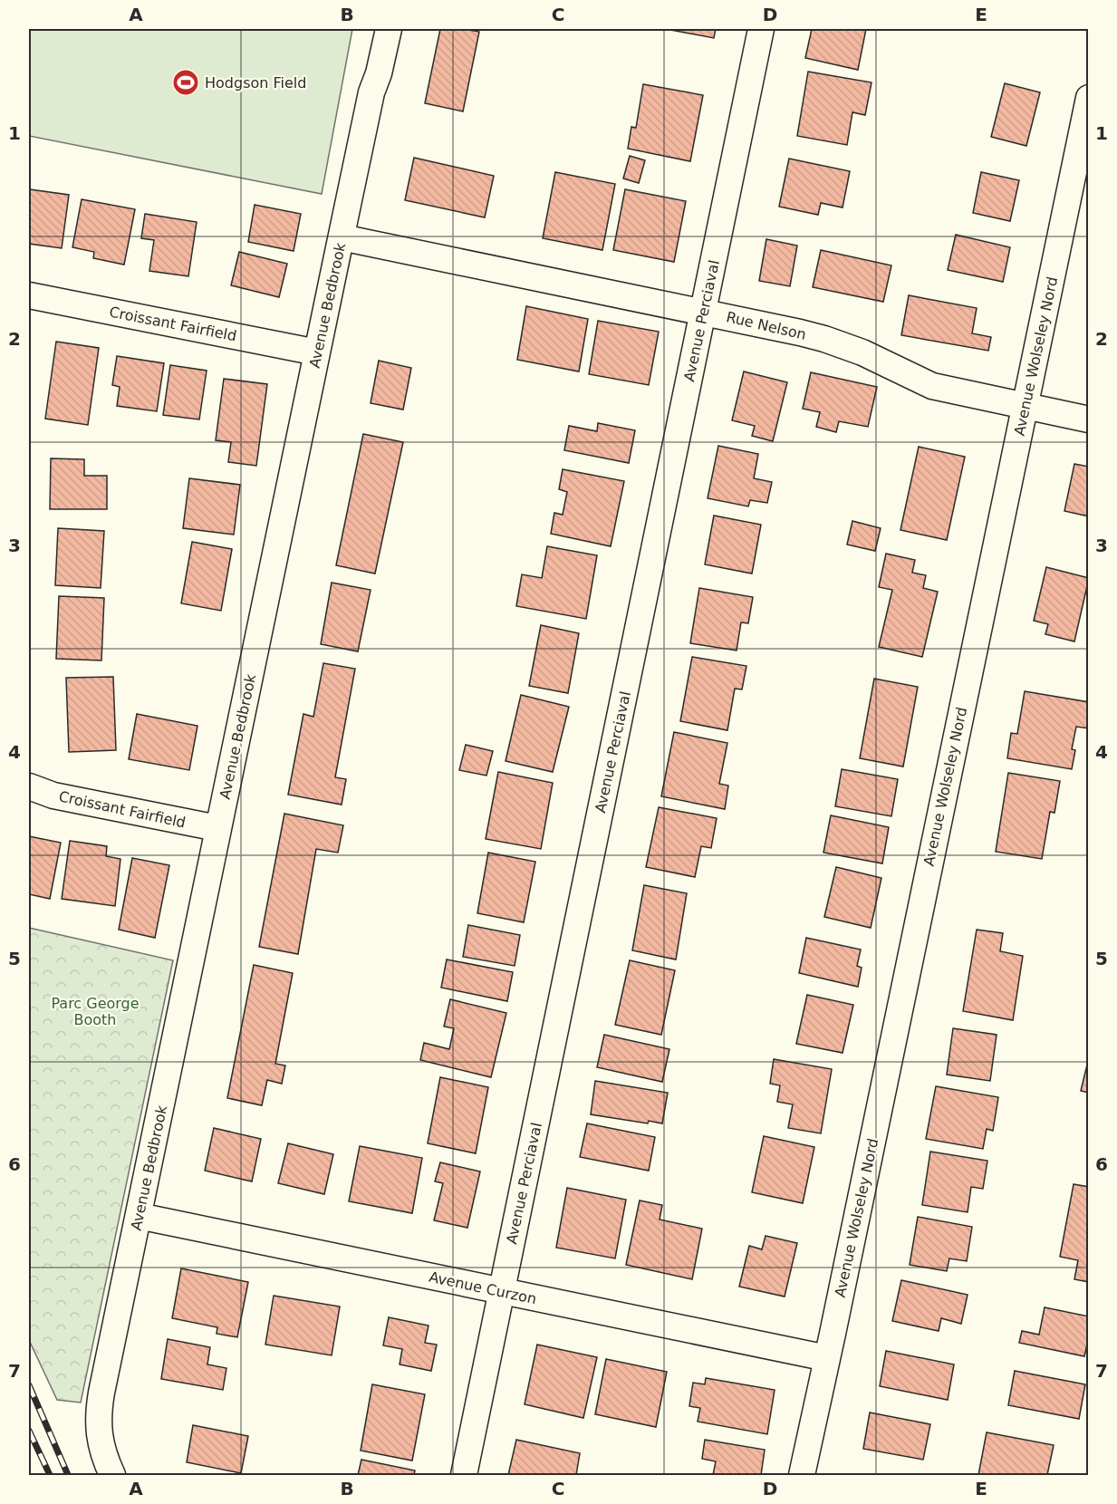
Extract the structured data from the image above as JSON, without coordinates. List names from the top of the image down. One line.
{"streets":{"street":["Avenue Bedbrook","Avenue Perciaval","Croissant Fairfield","Rue Nelson","Avenue Wolseley Nord","Avenue Curzon"]},"crossings":[["Avenue Bedbrook","Croissant Fairfield"],["Avenue Bedbrook","Rue Nelson"],["Avenue Bedbrook","Avenue Curzon"],["Avenue Perciaval","Rue Nelson"],["Avenue Perciaval","Avenue Curzon"],["Rue Nelson","Avenue Wolseley Nord"],["Avenue Wolseley Nord","Avenue Curzon"]],"parks":["Parc George Booth"],"places":{"sports":["Hodgson Field"]},"grid":{"columns":["A","B","C","D","E"],"rows":["1","2","3","4","5","6","7"]}}
